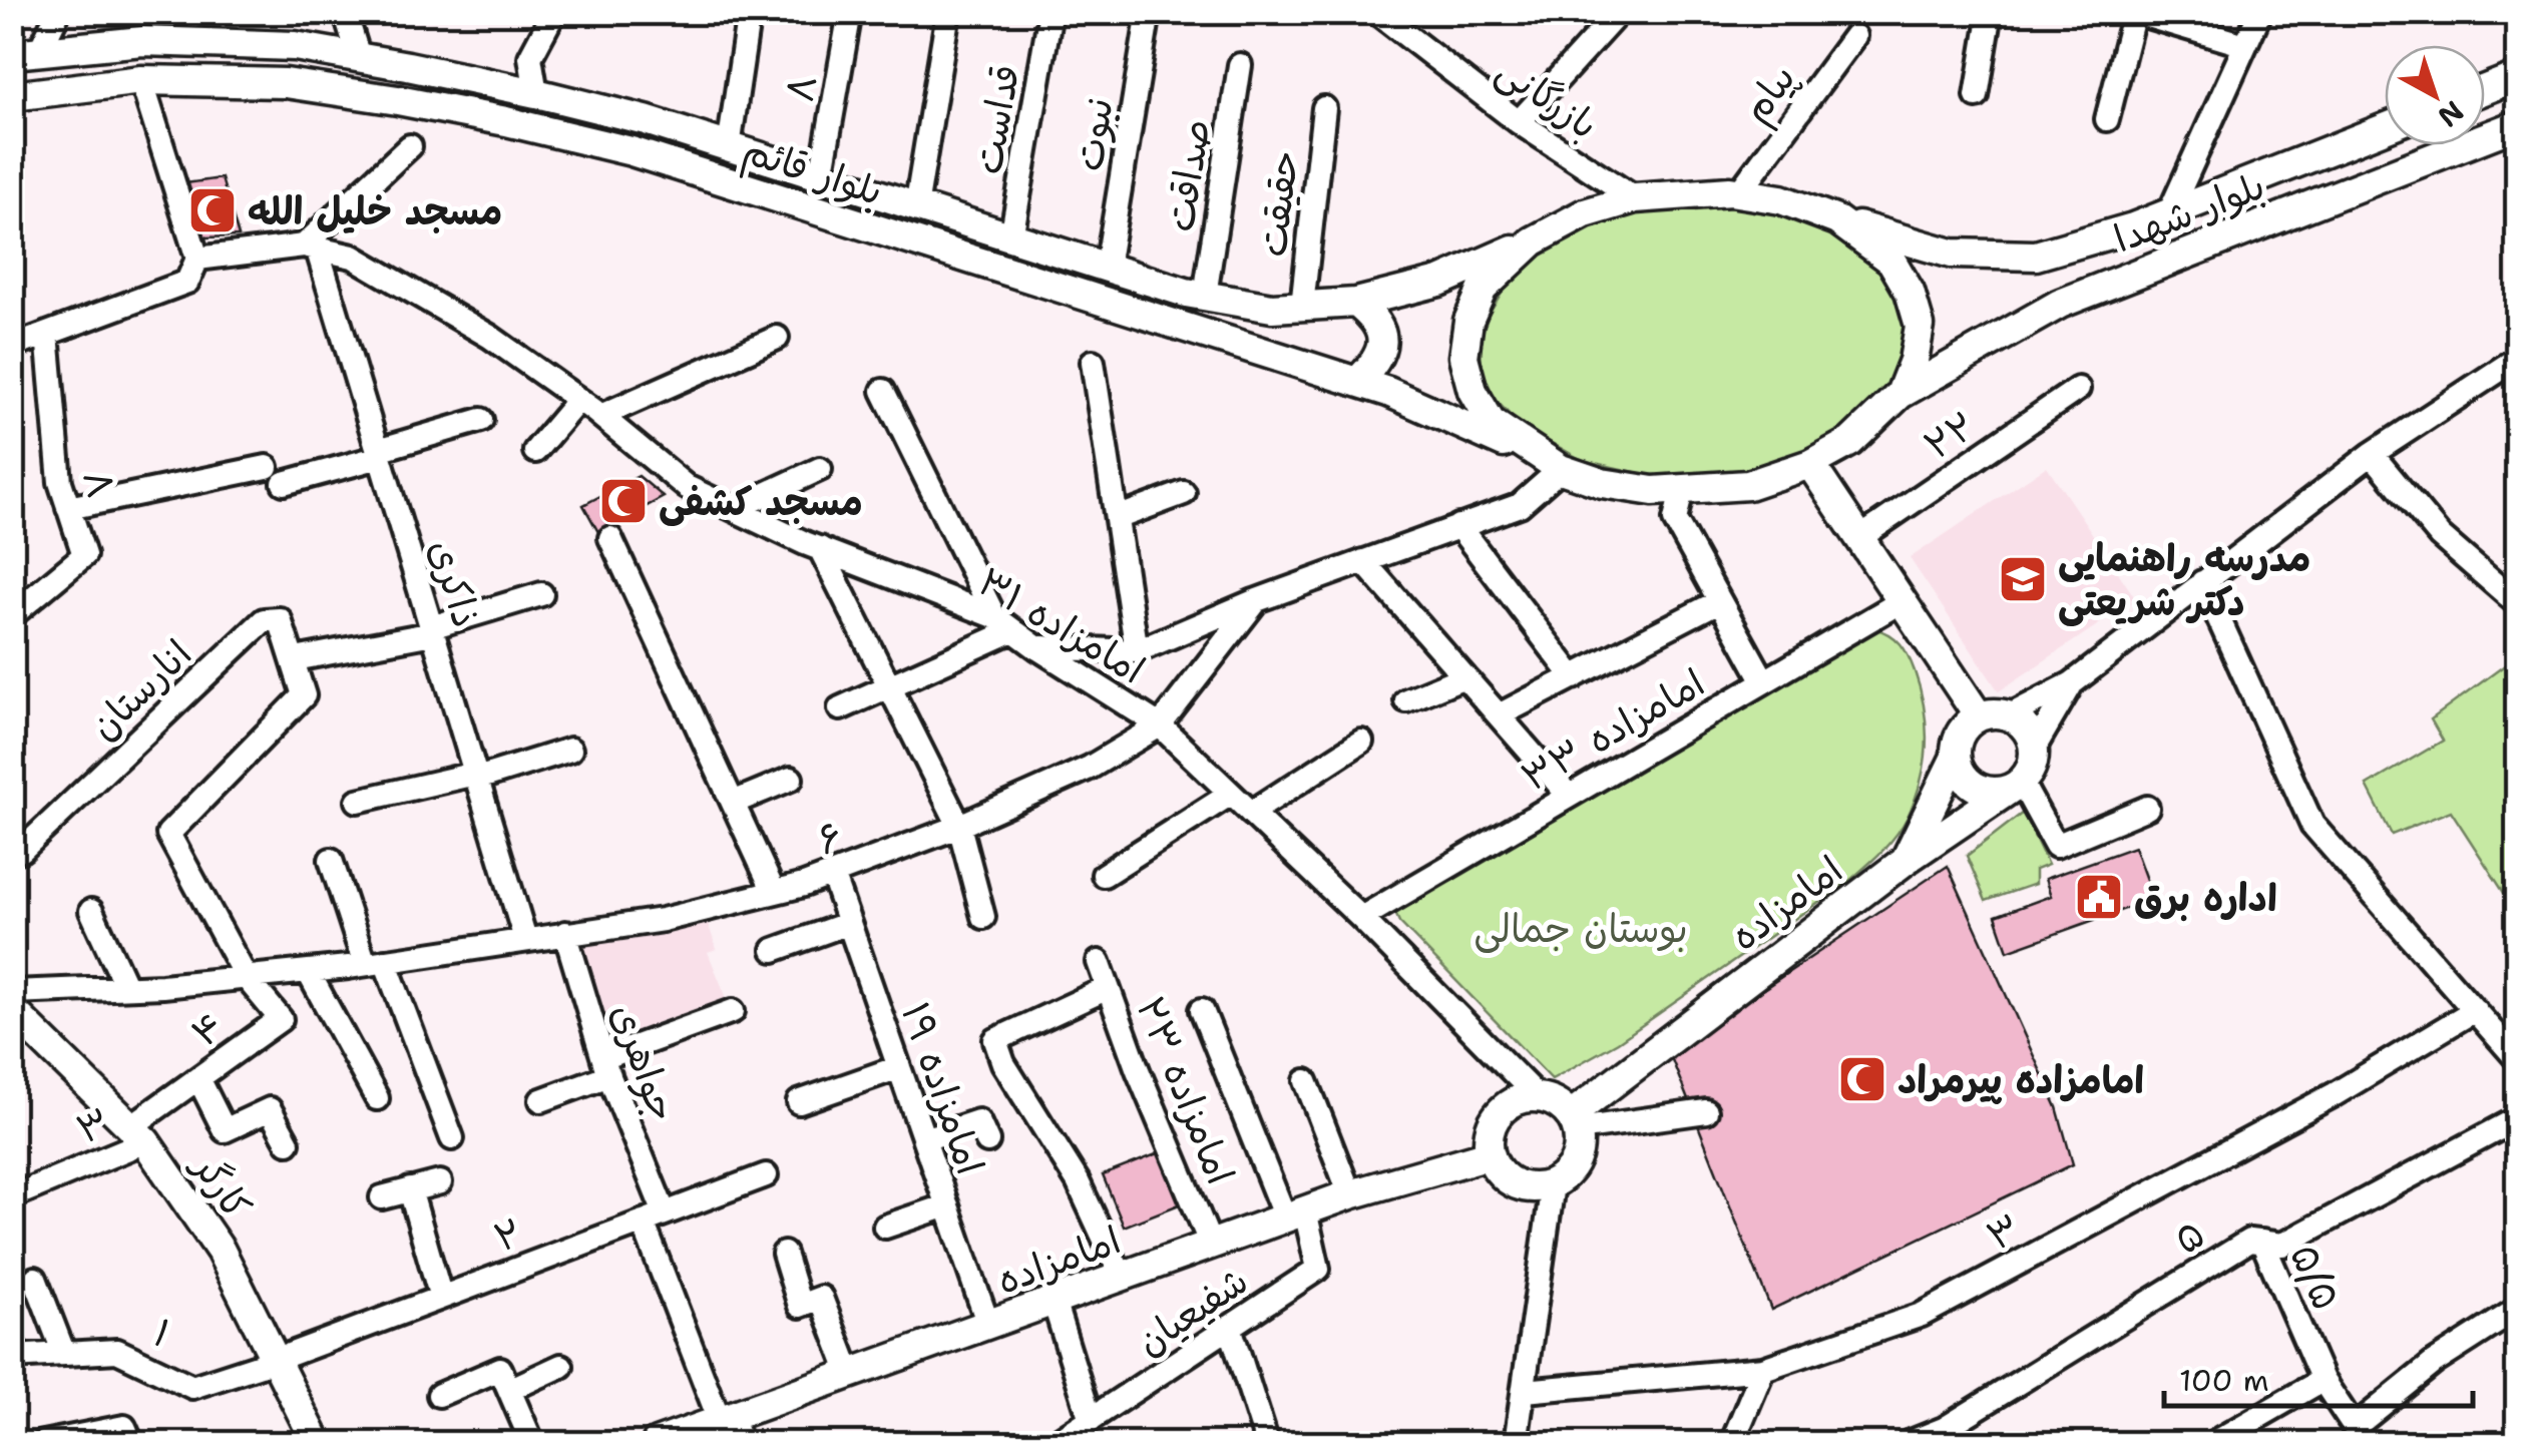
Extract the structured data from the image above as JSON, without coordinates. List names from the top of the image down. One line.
{"streets":{"main road":["بلوار قائم","بلوار شهدا","امامزاده","کارگر"],"street":["۸","پیام","بازرگانی","قداست","نبوت","صداقت","حقیقت","۲۲","ذاکری","امامزاده ۳۱","انارستان","امامزاده ۳۳","۶","۴","جواهری","امامزاده ۱۹","امامزاده ۲۳","۳","۲","۵","۵/۵","شفیعیان","۱"]},"crossings":[["۸","بلوار قائم"],["قداست","بلوار قائم"],["نبوت","بلوار قائم"],["بلوار قائم","صداقت"],["بلوار قائم","حقیقت"],["ذاکری","امامزاده ۳۱"],["ذاکری","۶"],["امامزاده ۳۱","امامزاده ۳۳"],["امامزاده ۳۱","۶"],["امامزاده ۳۱","امامزاده"],["۶","۴"],["۶","جواهری"],["۶","امامزاده ۱۹"],["امامزاده","جواهری"],["امامزاده","امامزاده ۱۹"],["امامزاده","امامزاده ۲۳"],["امامزاده","شفیعیان"],["۴","۳"],["۴","کارگر"],["جواهری","۲"],["۳","کارگر"],["کارگر","۲"],["کارگر","۱"],["۲","۱"],["۵","۵/۵"]],"parks":["بوستان جمالی"],"places":{"mosque":["مسجد خلیل الله","مسجد کشفی","امامزاده پیرمراد"],"school or university":["مدرسه راهنمایی دکتر شریعتی"],"public building":["اداره برق"]},"scale_bar":"100 m","north":"bottom right"}
